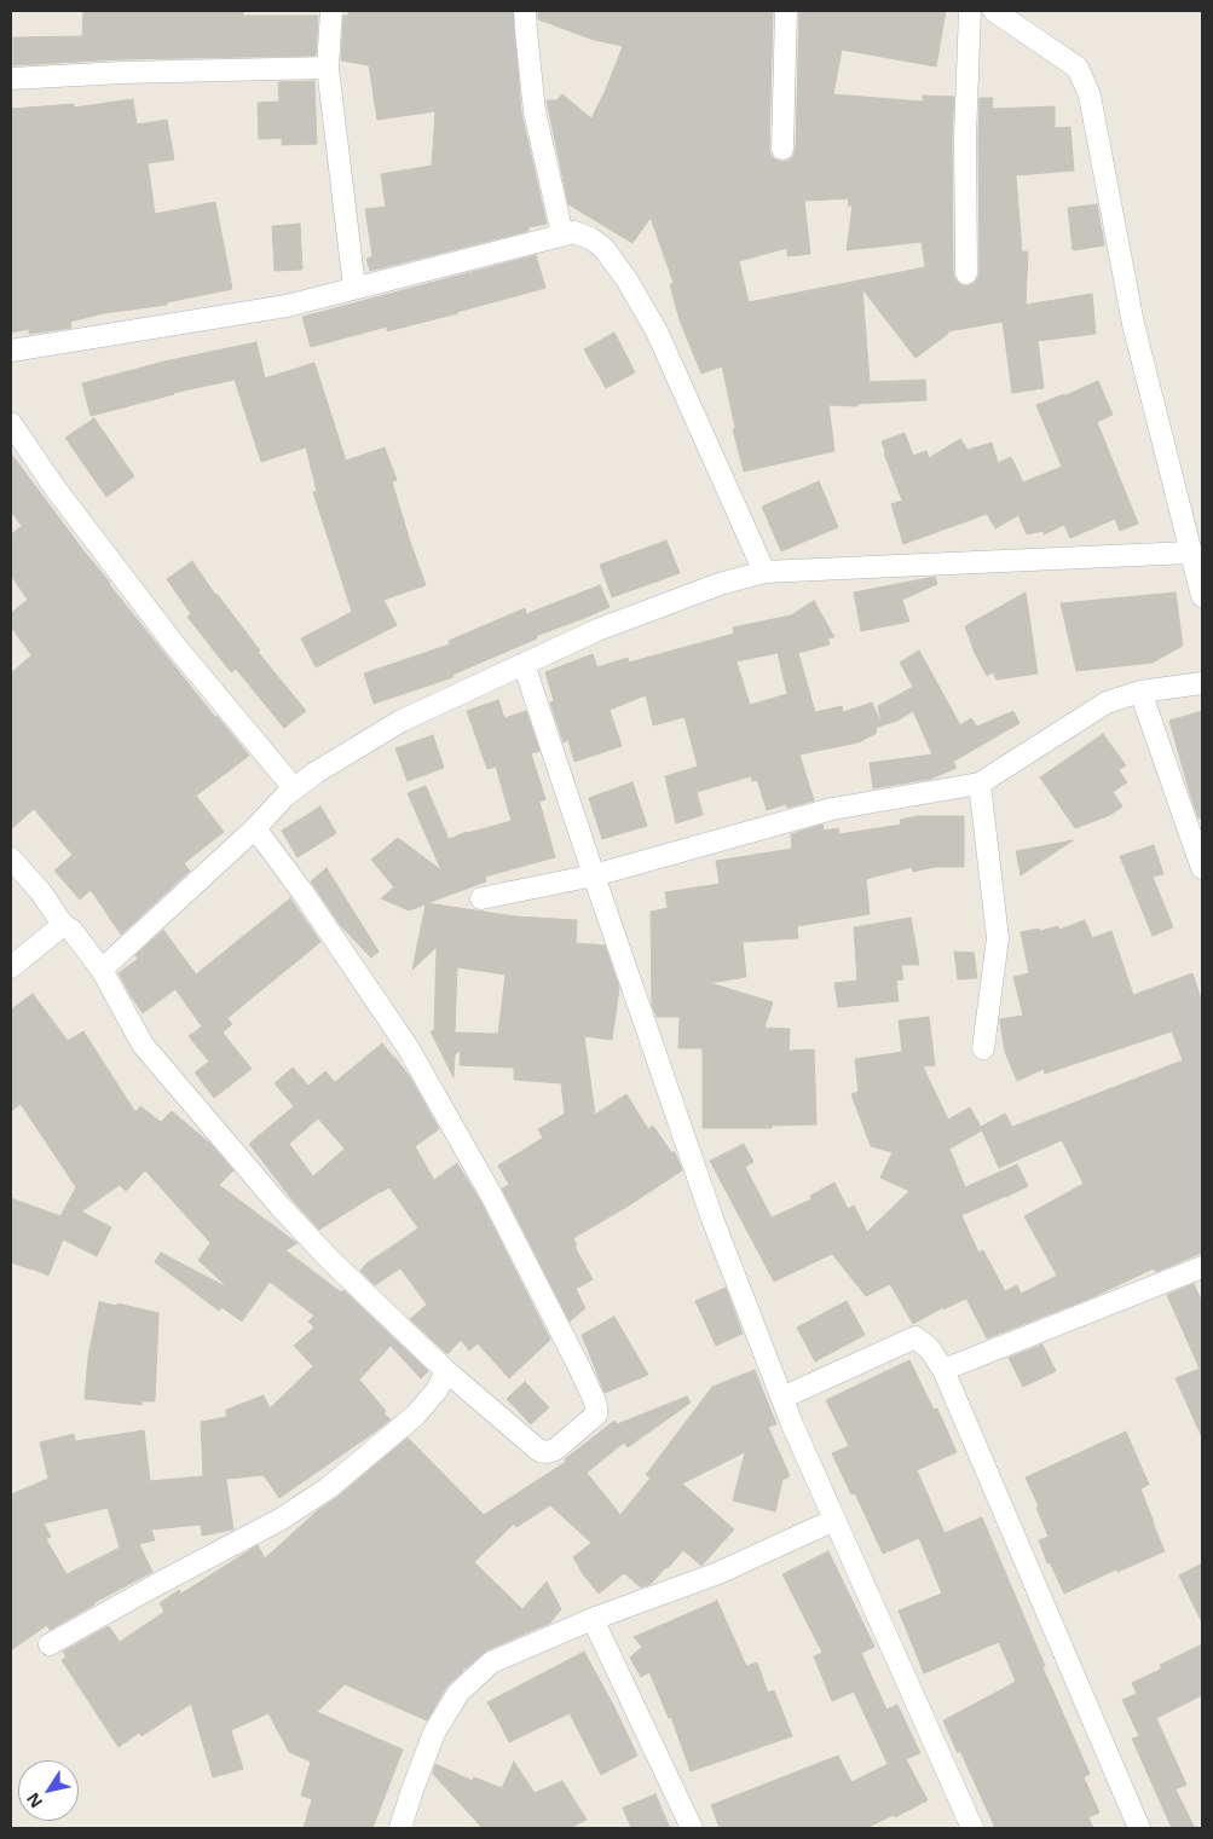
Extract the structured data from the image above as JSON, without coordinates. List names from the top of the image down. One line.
{"north":"bottom left"}
